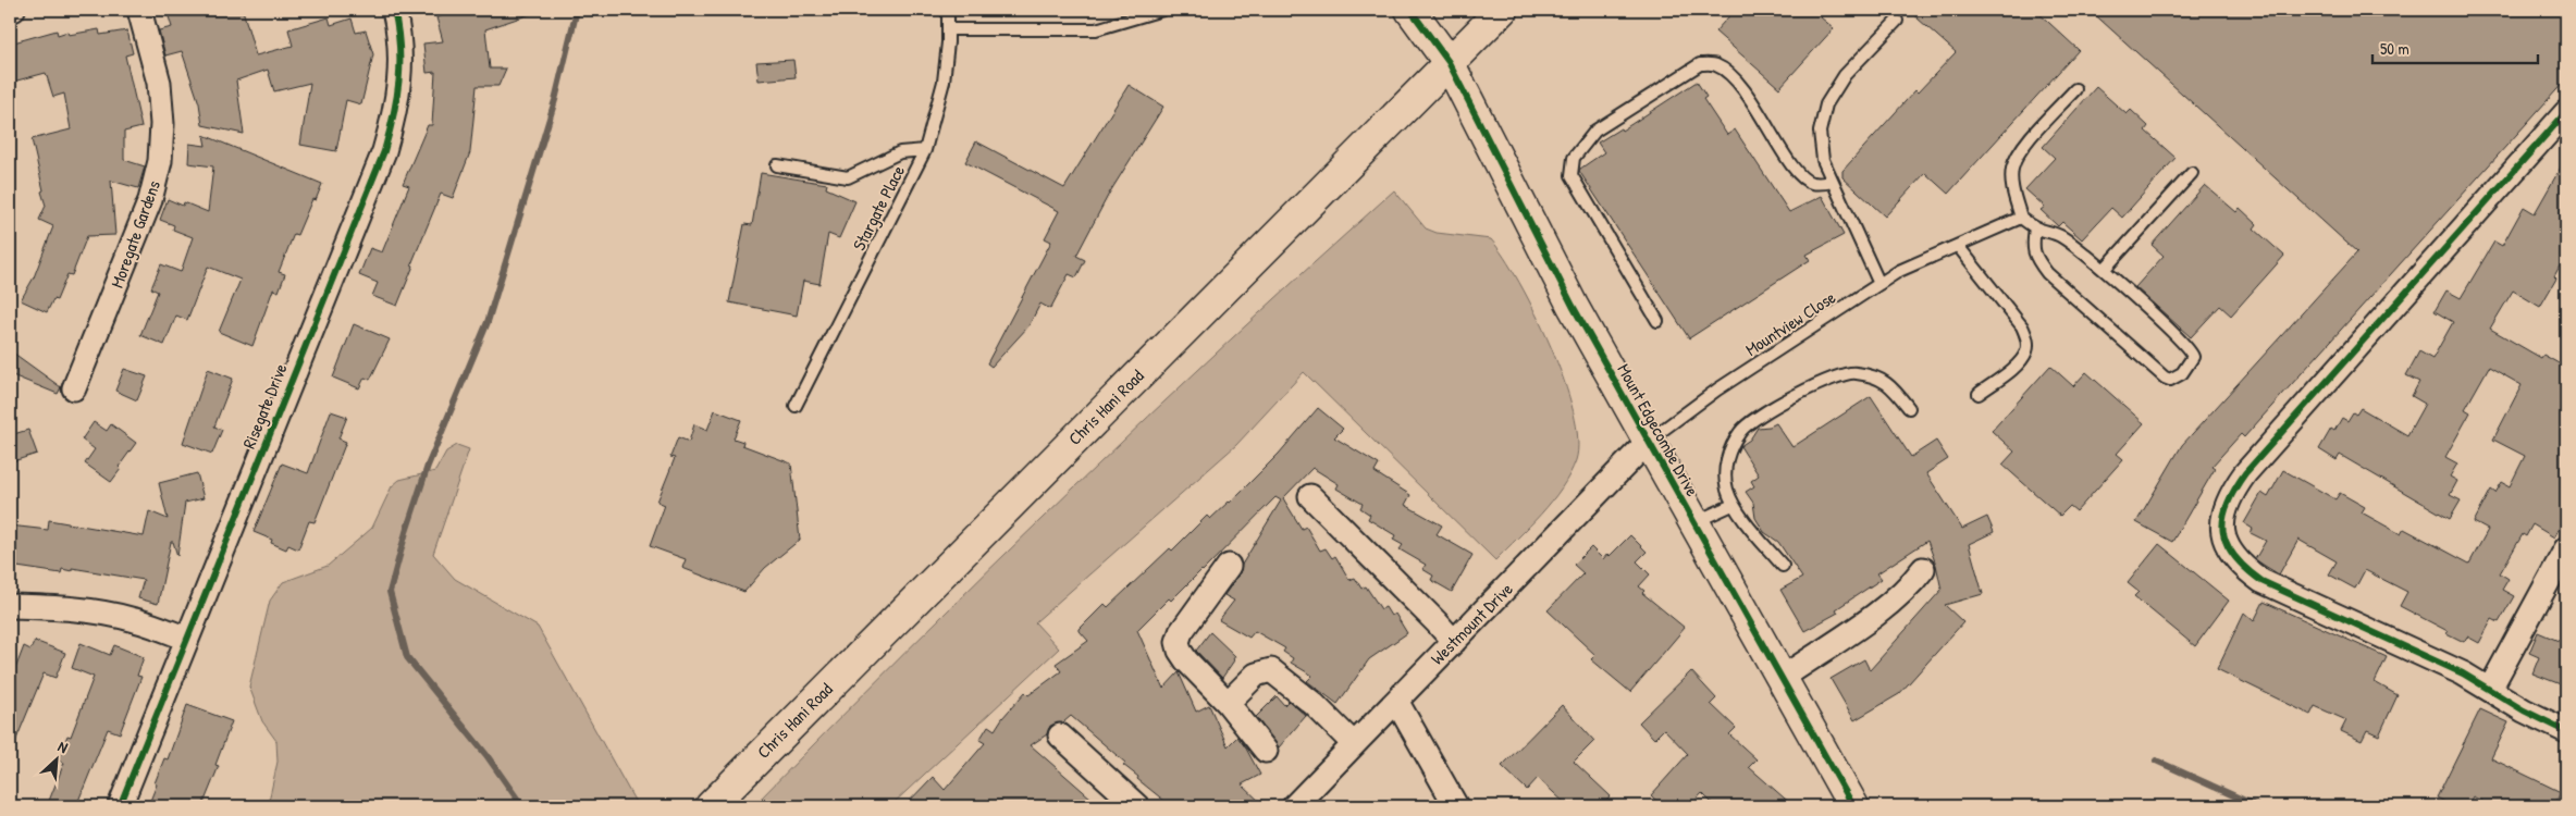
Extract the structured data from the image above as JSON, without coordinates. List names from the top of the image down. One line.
{"streets":{"main road":["Chris Hani Road","Mount Edgecombe Drive"],"street":["Moregate Gardens","Risegate Drive","Westmount Drive"],"lane":["Stargate Place","Mountview Close"]},"crossings":[["Mountview Close","Mount Edgecombe Drive"],["Mountview Close","Westmount Drive"],["Chris Hani Road","Mount Edgecombe Drive"],["Mount Edgecombe Drive","Westmount Drive"]],"scale_bar":"50 m","north":"top right"}
